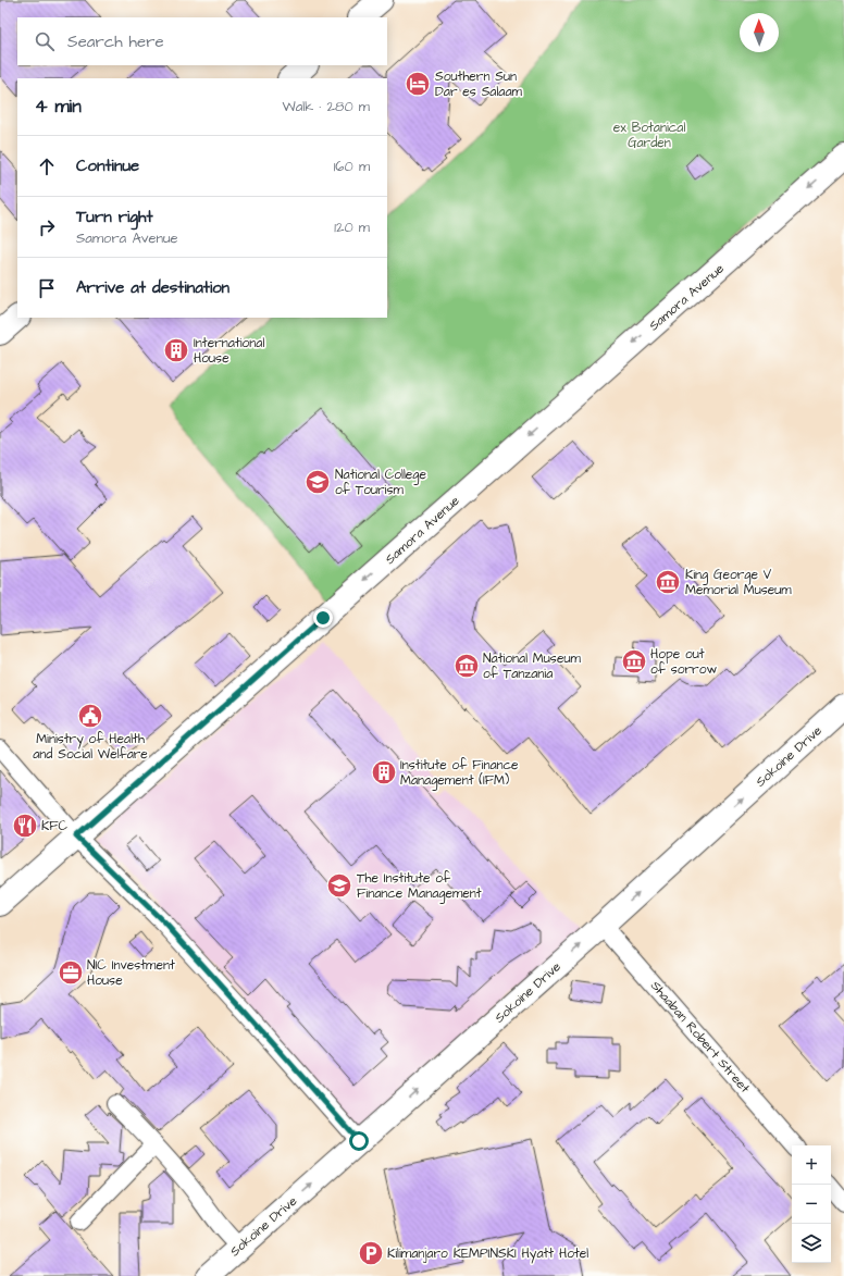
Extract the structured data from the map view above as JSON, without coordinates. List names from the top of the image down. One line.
{"streets":{"street":["Samora Avenue","Sokoine Drive","Shaaban Robert Street"]},"crossings":[["Sokoine Drive","Shaaban Robert Street"]],"one_way":["Samora Avenue","Sokoine Drive"],"parks":["ex Botanical Garden"],"places":{"hotel":["Southern Sun Dar es Salaam"],"building":["International House","Institute of Finance Management (IFM)"],"school or university":["National College of Tourism","The Institute of Finance Management"],"museum":["King George V Memorial Museum","Hope out of sorrow","National Museum of Tanzania"],"public building":["Ministry of Health and Social Welfare"],"restaurant":["KFC"],"office":["NIC Investment House"],"parking":["Kilimanjaro KEMPINSKI Hyatt Hotel"]},"north":"top","page":{"search":"Search here","heading":["4 min","Walk · 280 m"],"list":[["Continue","160 m"],["Turn right","Samora Avenue","120 m"],"Arrive at destination"],"map_buttons":["+","−"]}}
